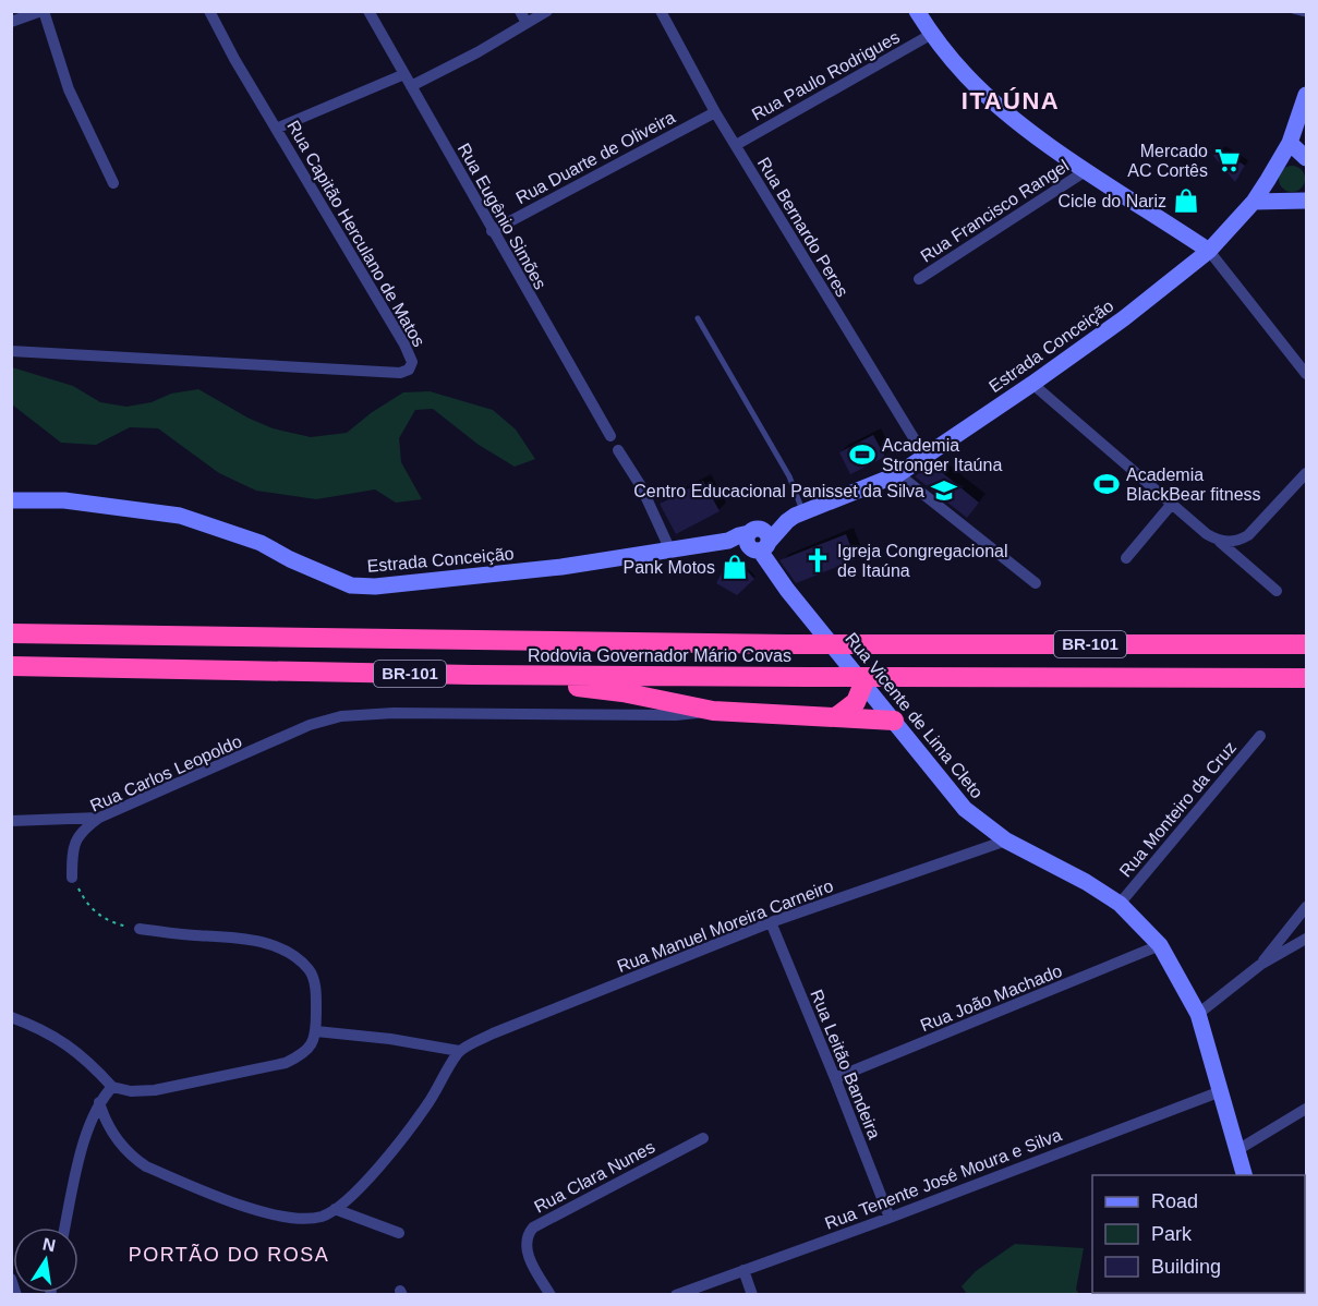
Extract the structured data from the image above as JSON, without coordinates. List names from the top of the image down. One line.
{"streets":{"highway":["BR-101","Rodovia Governador Mário Covas"],"main road":["Estrada Conceição","Rua Vicente de Lima Cleto"],"street":["Rua Paulo Rodrigues","Rua Duarte de Oliveira","Rua Francisco Rangel","Rua Eugênio Simões","Rua Bernardo Peres","Rua Capitão Herculano de Matos","Rua Carlos Leopoldo","Rua Monteiro da Cruz","Rua Manuel Moreira Carneiro","Rua João Machado","Rua Leitão Bandeira","Rua Clara Nunes","Rua Tenente José Moura e Silva"]},"crossings":[["Rua Paulo Rodrigues","Rua Bernardo Peres"],["Rua Duarte de Oliveira","Rua Eugênio Simões"],["Rua Duarte de Oliveira","Rua Bernardo Peres"],["Rua Bernardo Peres","Estrada Conceição"],["Estrada Conceição","Rua Vicente de Lima Cleto"],["Rua Vicente de Lima Cleto","Rua Monteiro da Cruz"],["Rua Vicente de Lima Cleto","Rua Manuel Moreira Carneiro"],["Rua Vicente de Lima Cleto","Rua João Machado"],["Rua Vicente de Lima Cleto","Rua Tenente José Moura e Silva"],["Rua Manuel Moreira Carneiro","Rua Leitão Bandeira"],["Rua João Machado","Rua Leitão Bandeira"],["Rua Leitão Bandeira","Rua Tenente José Moura e Silva"]],"districts":["ITAÚNA","PORTÃO DO ROSA"],"places":{"supermarket":["Mercado AC Cortês"],"shop":["Cicle do Nariz","Pank Motos"],"sports":["Academia Stronger Itaúna","Academia BlackBear fitness"],"school or university":["Centro Educacional Panisset da Silva"],"church":["Igreja Congregacional de Itaúna"]},"legend":["Road","Park","Building"],"north":"top"}
